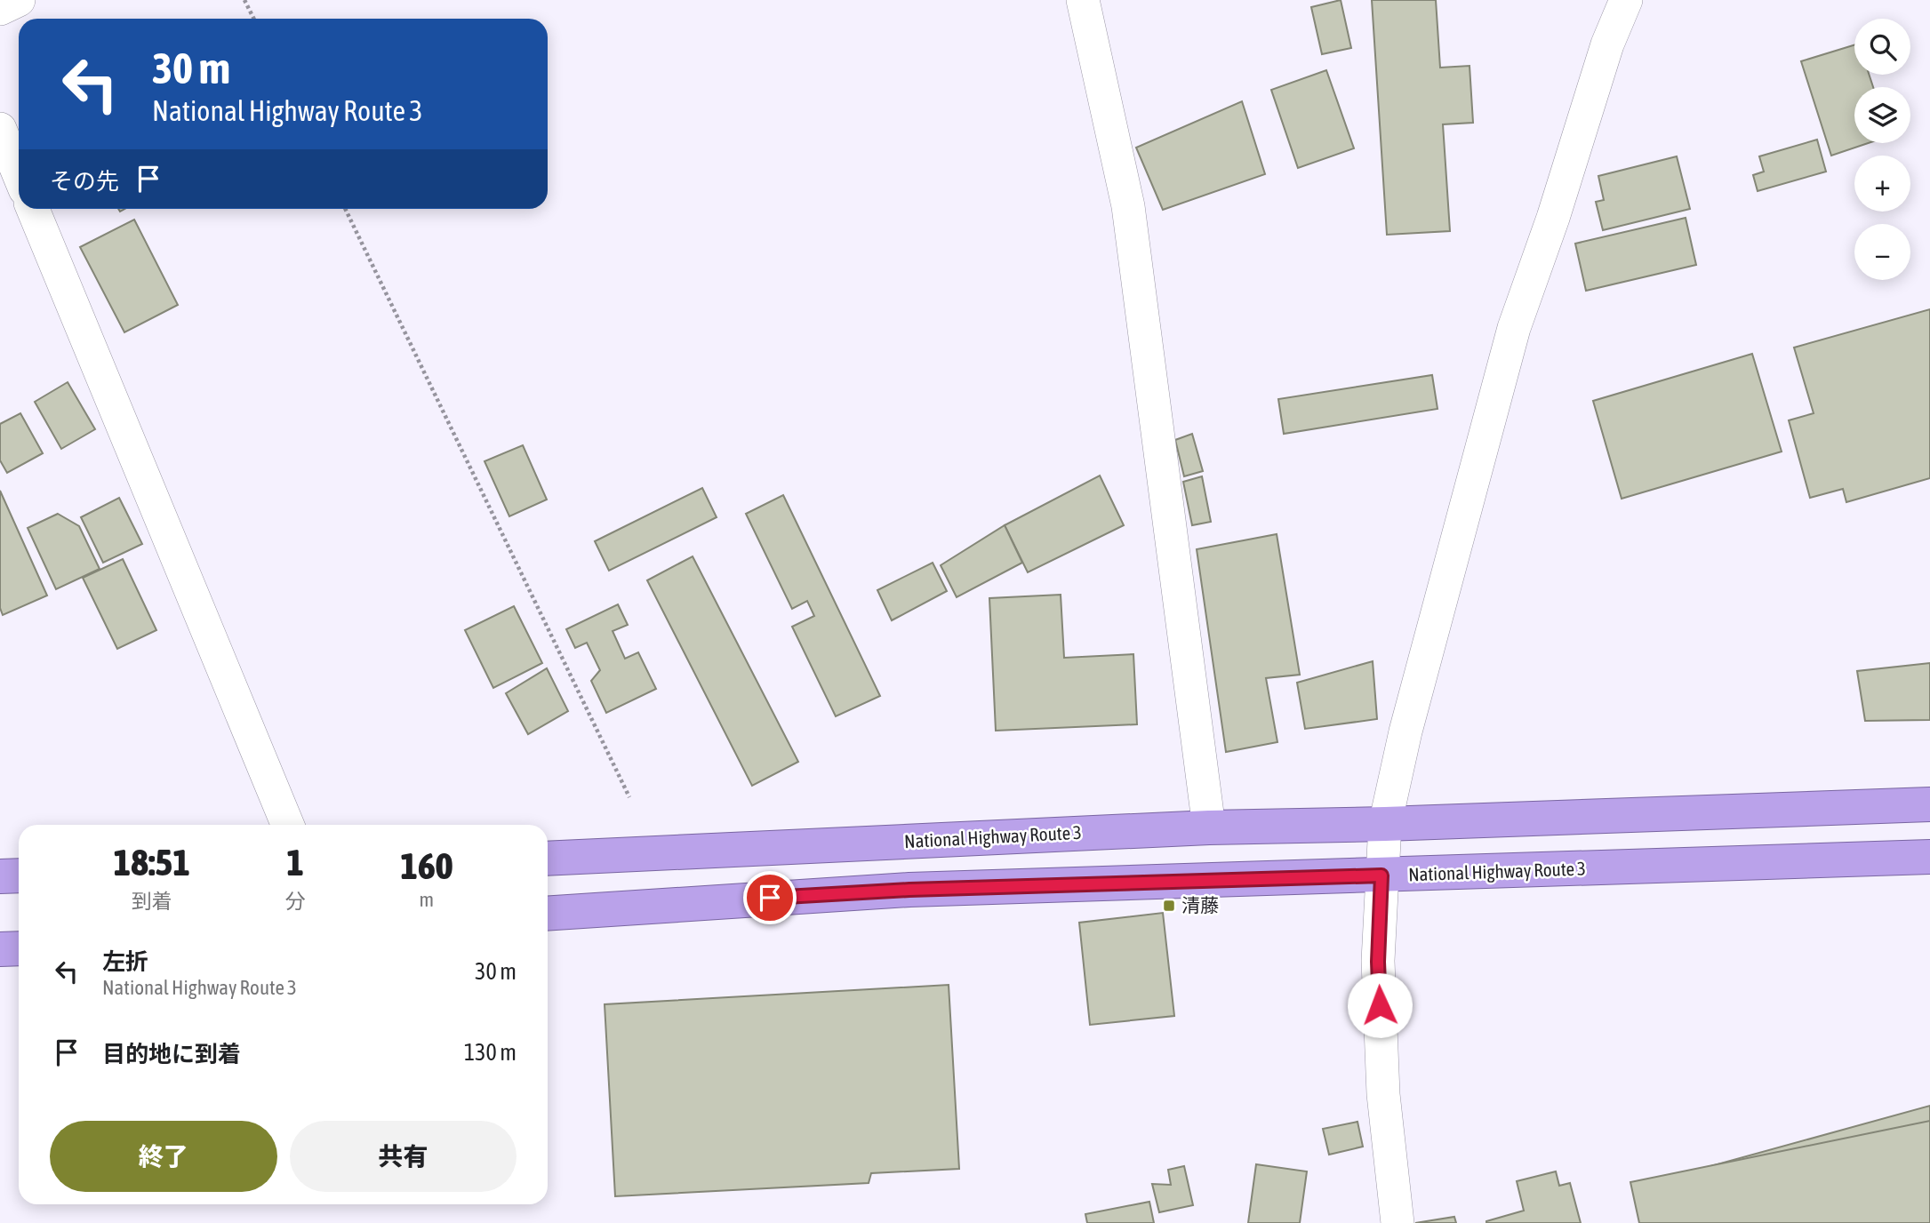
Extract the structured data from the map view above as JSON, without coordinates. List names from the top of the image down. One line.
{"streets":{"highway":["National Highway Route 3"]},"places":{"transit":["清藤"]},"page":{"map_buttons":["+","−"],"turn":["30 m","National Highway Route 3"],"then":"その先","eta":["18:51","到着","1","分","160","m"],"list":[{"name":"左折","note":"National Highway Route 3","value":"30 m"},{"name":"目的地に到着","value":"130 m"}],"buttons":["終了","共有"]}}
